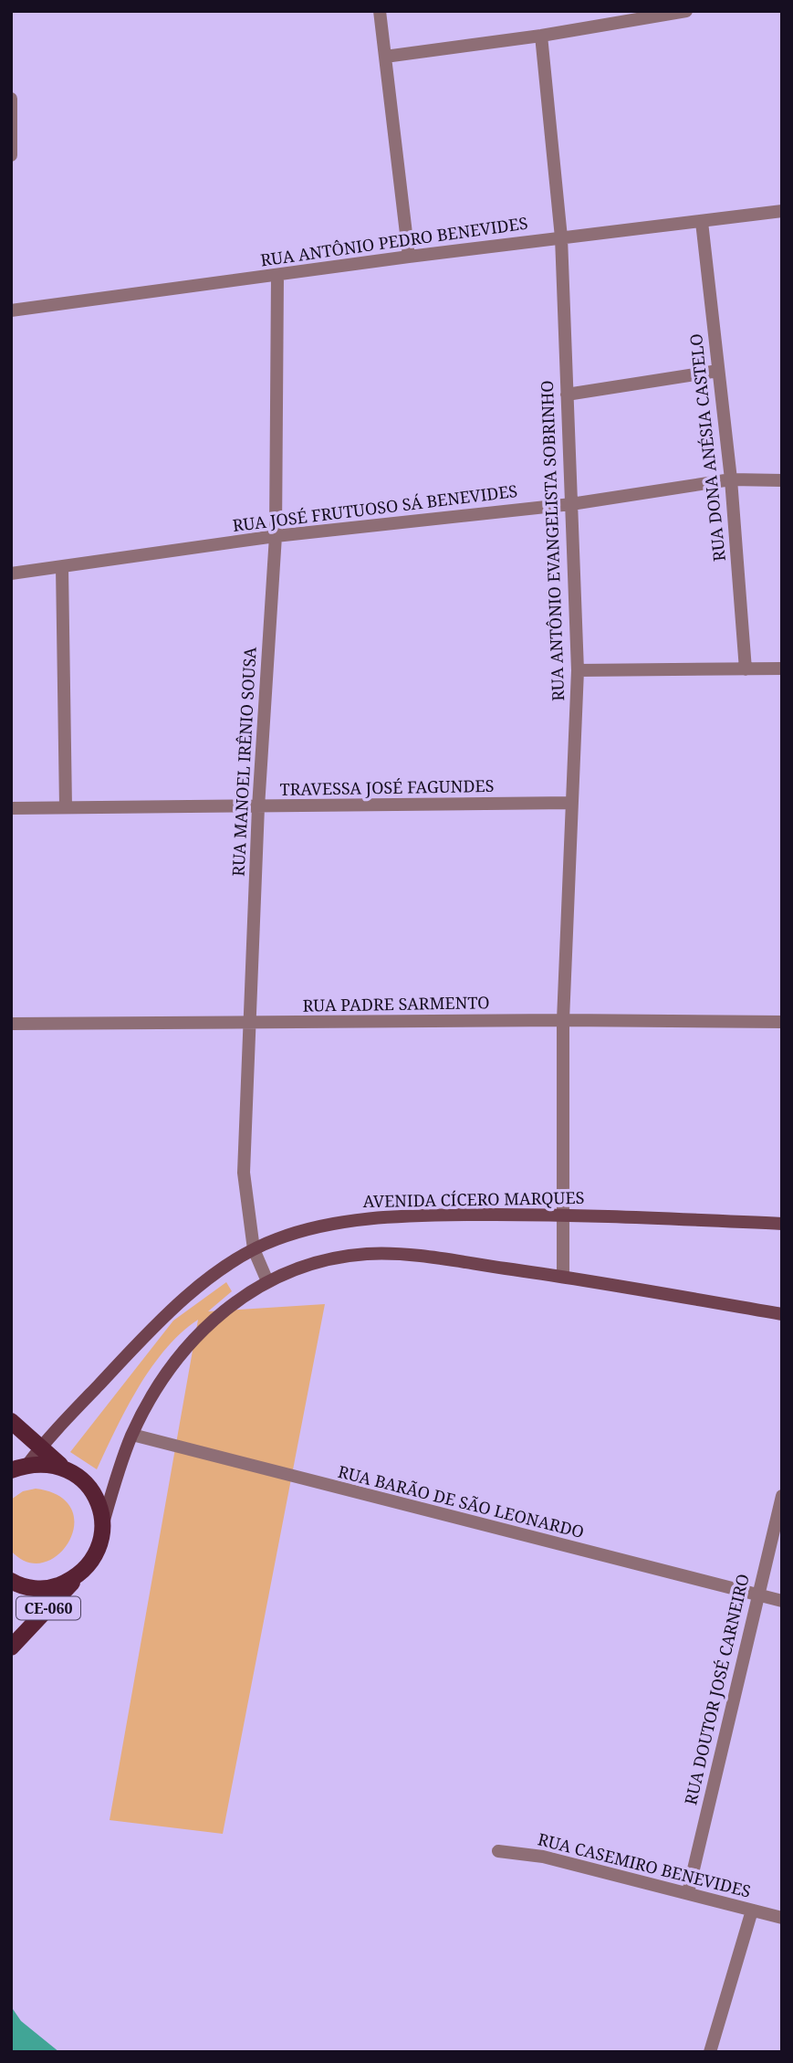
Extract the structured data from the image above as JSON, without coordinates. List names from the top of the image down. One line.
{"streets":{"main road":["AVENIDA CÍCERO MARQUES","CE-060"],"street":["RUA ANTÔNIO PEDRO BENEVIDES","RUA DONA ANÉSIA CASTELO","RUA JOSÉ FRUTUOSO SÁ BENEVIDES","RUA ANTÔNIO EVANGELISTA SOBRINHO","RUA MANOEL IRÊNIO SOUSA","TRAVESSA JOSÉ FAGUNDES","RUA PADRE SARMENTO","RUA BARÃO DE SÃO LEONARDO","RUA DOUTOR JOSÉ CARNEIRO","RUA CASEMIRO BENEVIDES"]},"crossings":[["RUA ANTÔNIO PEDRO BENEVIDES","RUA DONA ANÉSIA CASTELO"],["RUA ANTÔNIO PEDRO BENEVIDES","RUA ANTÔNIO EVANGELISTA SOBRINHO"],["RUA ANTÔNIO PEDRO BENEVIDES","RUA MANOEL IRÊNIO SOUSA"],["RUA DONA ANÉSIA CASTELO","RUA JOSÉ FRUTUOSO SÁ BENEVIDES"],["RUA JOSÉ FRUTUOSO SÁ BENEVIDES","RUA ANTÔNIO EVANGELISTA SOBRINHO"],["RUA JOSÉ FRUTUOSO SÁ BENEVIDES","RUA MANOEL IRÊNIO SOUSA"],["RUA ANTÔNIO EVANGELISTA SOBRINHO","TRAVESSA JOSÉ FAGUNDES"],["RUA ANTÔNIO EVANGELISTA SOBRINHO","RUA PADRE SARMENTO"],["RUA ANTÔNIO EVANGELISTA SOBRINHO","AVENIDA CÍCERO MARQUES"],["RUA MANOEL IRÊNIO SOUSA","TRAVESSA JOSÉ FAGUNDES"],["RUA MANOEL IRÊNIO SOUSA","RUA PADRE SARMENTO"],["RUA MANOEL IRÊNIO SOUSA","AVENIDA CÍCERO MARQUES"],["RUA BARÃO DE SÃO LEONARDO","RUA DOUTOR JOSÉ CARNEIRO"],["RUA DOUTOR JOSÉ CARNEIRO","RUA CASEMIRO BENEVIDES"]]}
